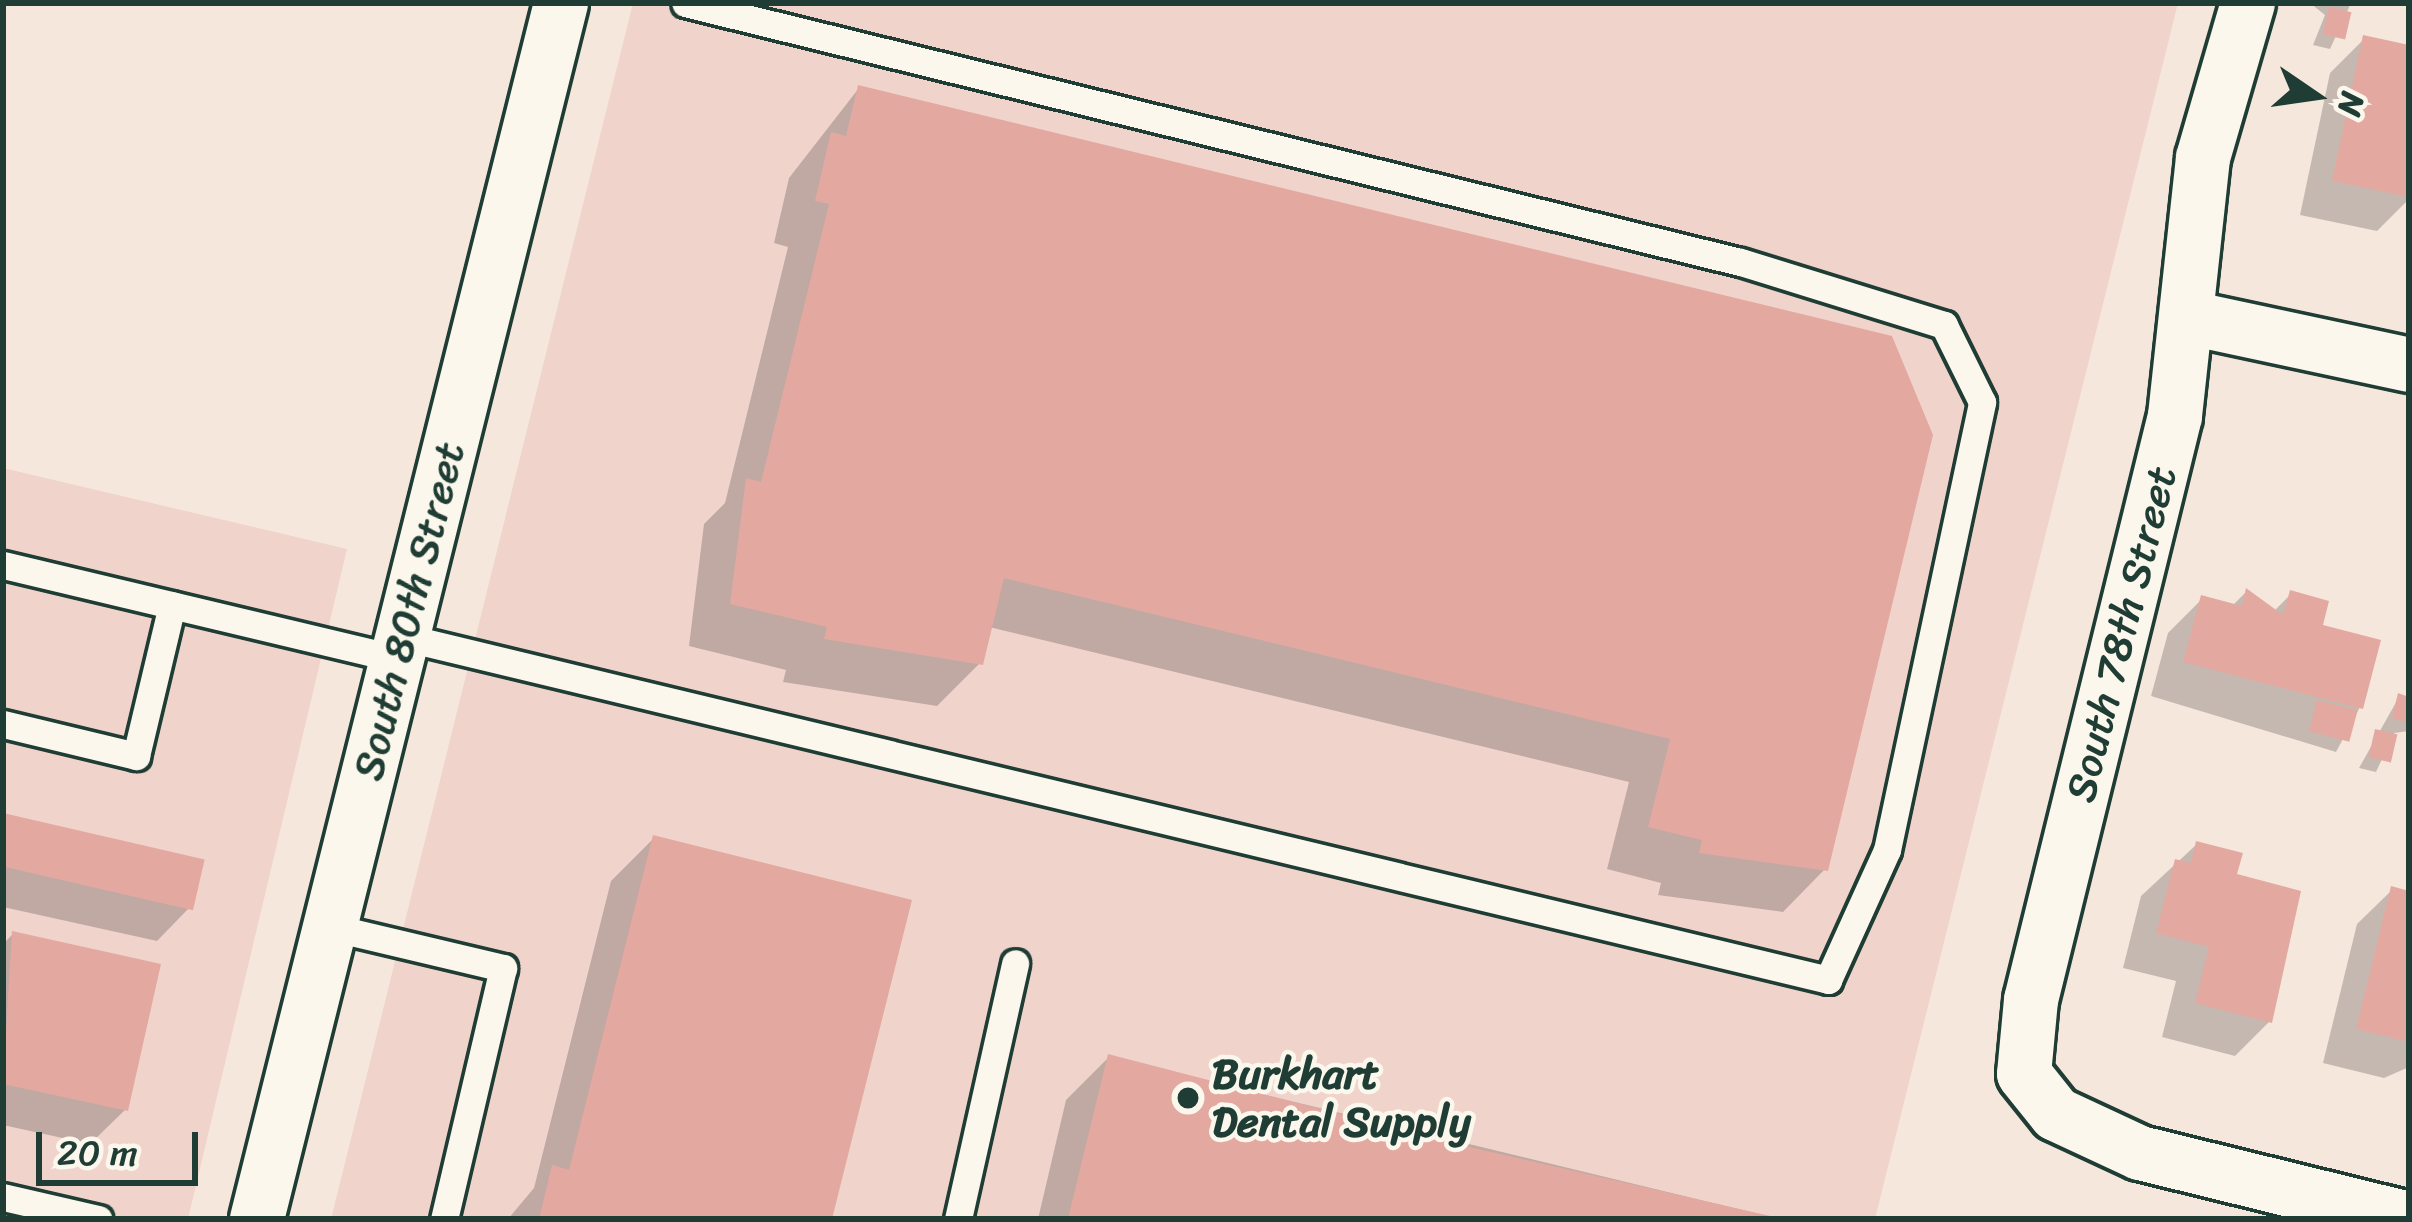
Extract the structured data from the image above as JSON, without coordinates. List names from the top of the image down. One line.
{"streets":{"street":["South 80th Street","South 78th Street"]},"places":["Burkhart Dental Supply"],"scale_bar":"20 m","north":"right"}
